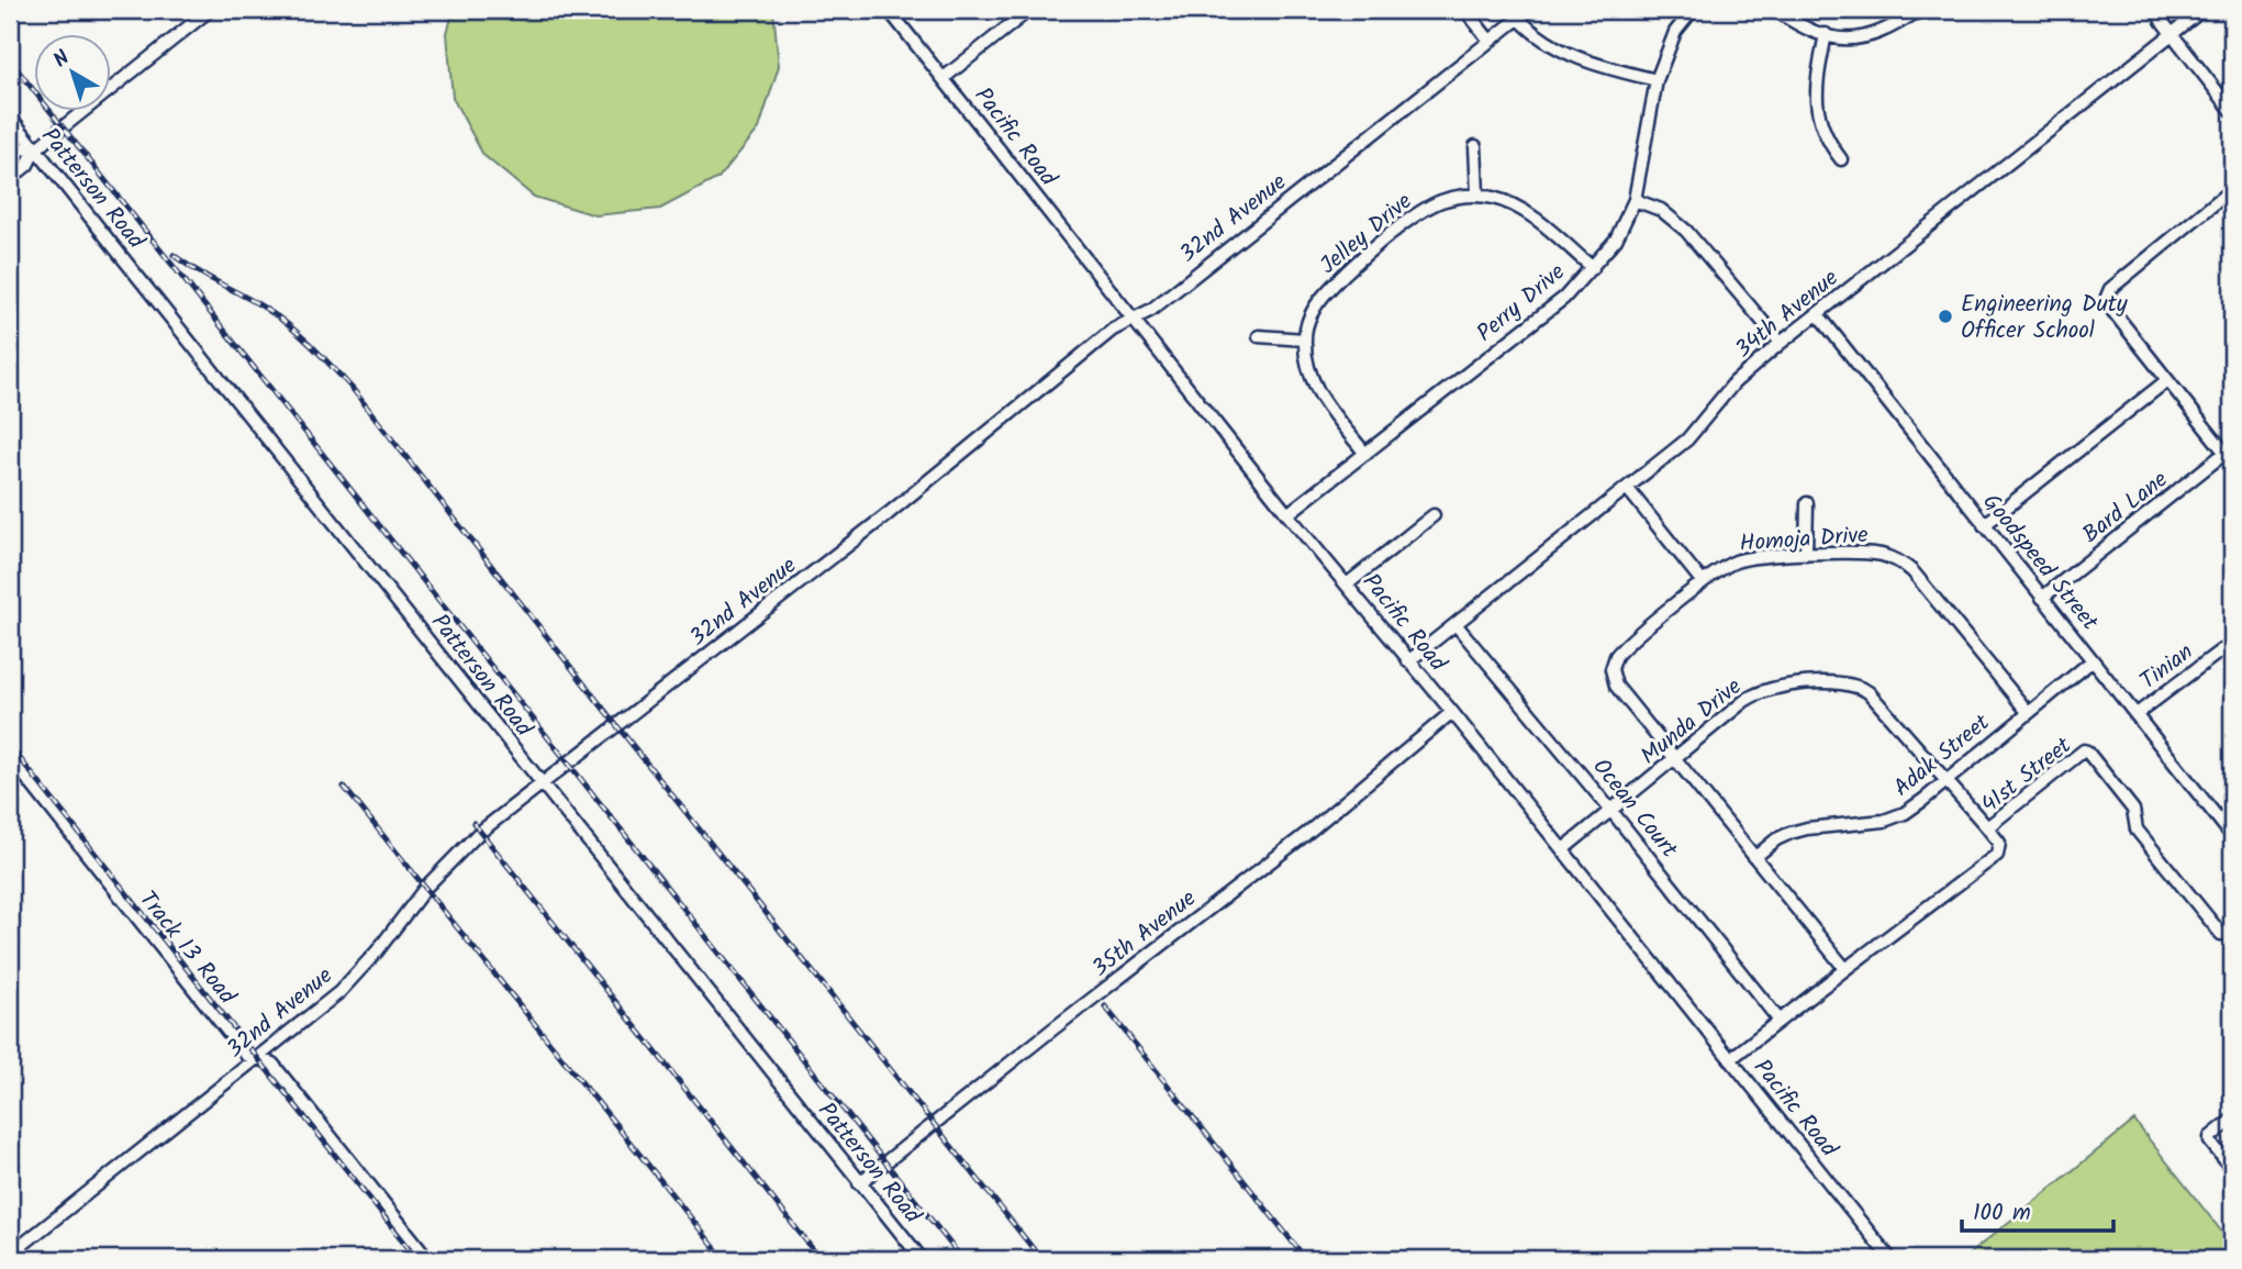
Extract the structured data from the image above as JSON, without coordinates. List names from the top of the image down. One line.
{"streets":{"street":["Pacific Road","Patterson Road","32nd Avenue","Jelley Drive","Perry Drive","34th Avenue","Bard Lane","Homoja Drive","Goodspeed Street","Tinian","Munda Drive","Adak Street","41st Street","Ocean Court","35th Avenue","Track 13 Road"]},"crossings":[["Pacific Road","32nd Avenue"],["Pacific Road","Perry Drive"],["Pacific Road","34th Avenue"],["Pacific Road","Munda Drive"],["Pacific Road","41st Street"],["Pacific Road","35th Avenue"],["Patterson Road","32nd Avenue"],["Patterson Road","35th Avenue"],["32nd Avenue","Track 13 Road"],["34th Avenue","Goodspeed Street"],["34th Avenue","Ocean Court"],["Bard Lane","Goodspeed Street"],["Homoja Drive","Munda Drive"],["Homoja Drive","Adak Street"],["Homoja Drive","41st Street"],["Goodspeed Street","Tinian"],["Goodspeed Street","Adak Street"],["Munda Drive","Adak Street"],["Munda Drive","41st Street"],["Munda Drive","Ocean Court"],["41st Street","Ocean Court"]],"places":["Engineering Duty Officer School"],"scale_bar":"100 m","north":"top left"}
